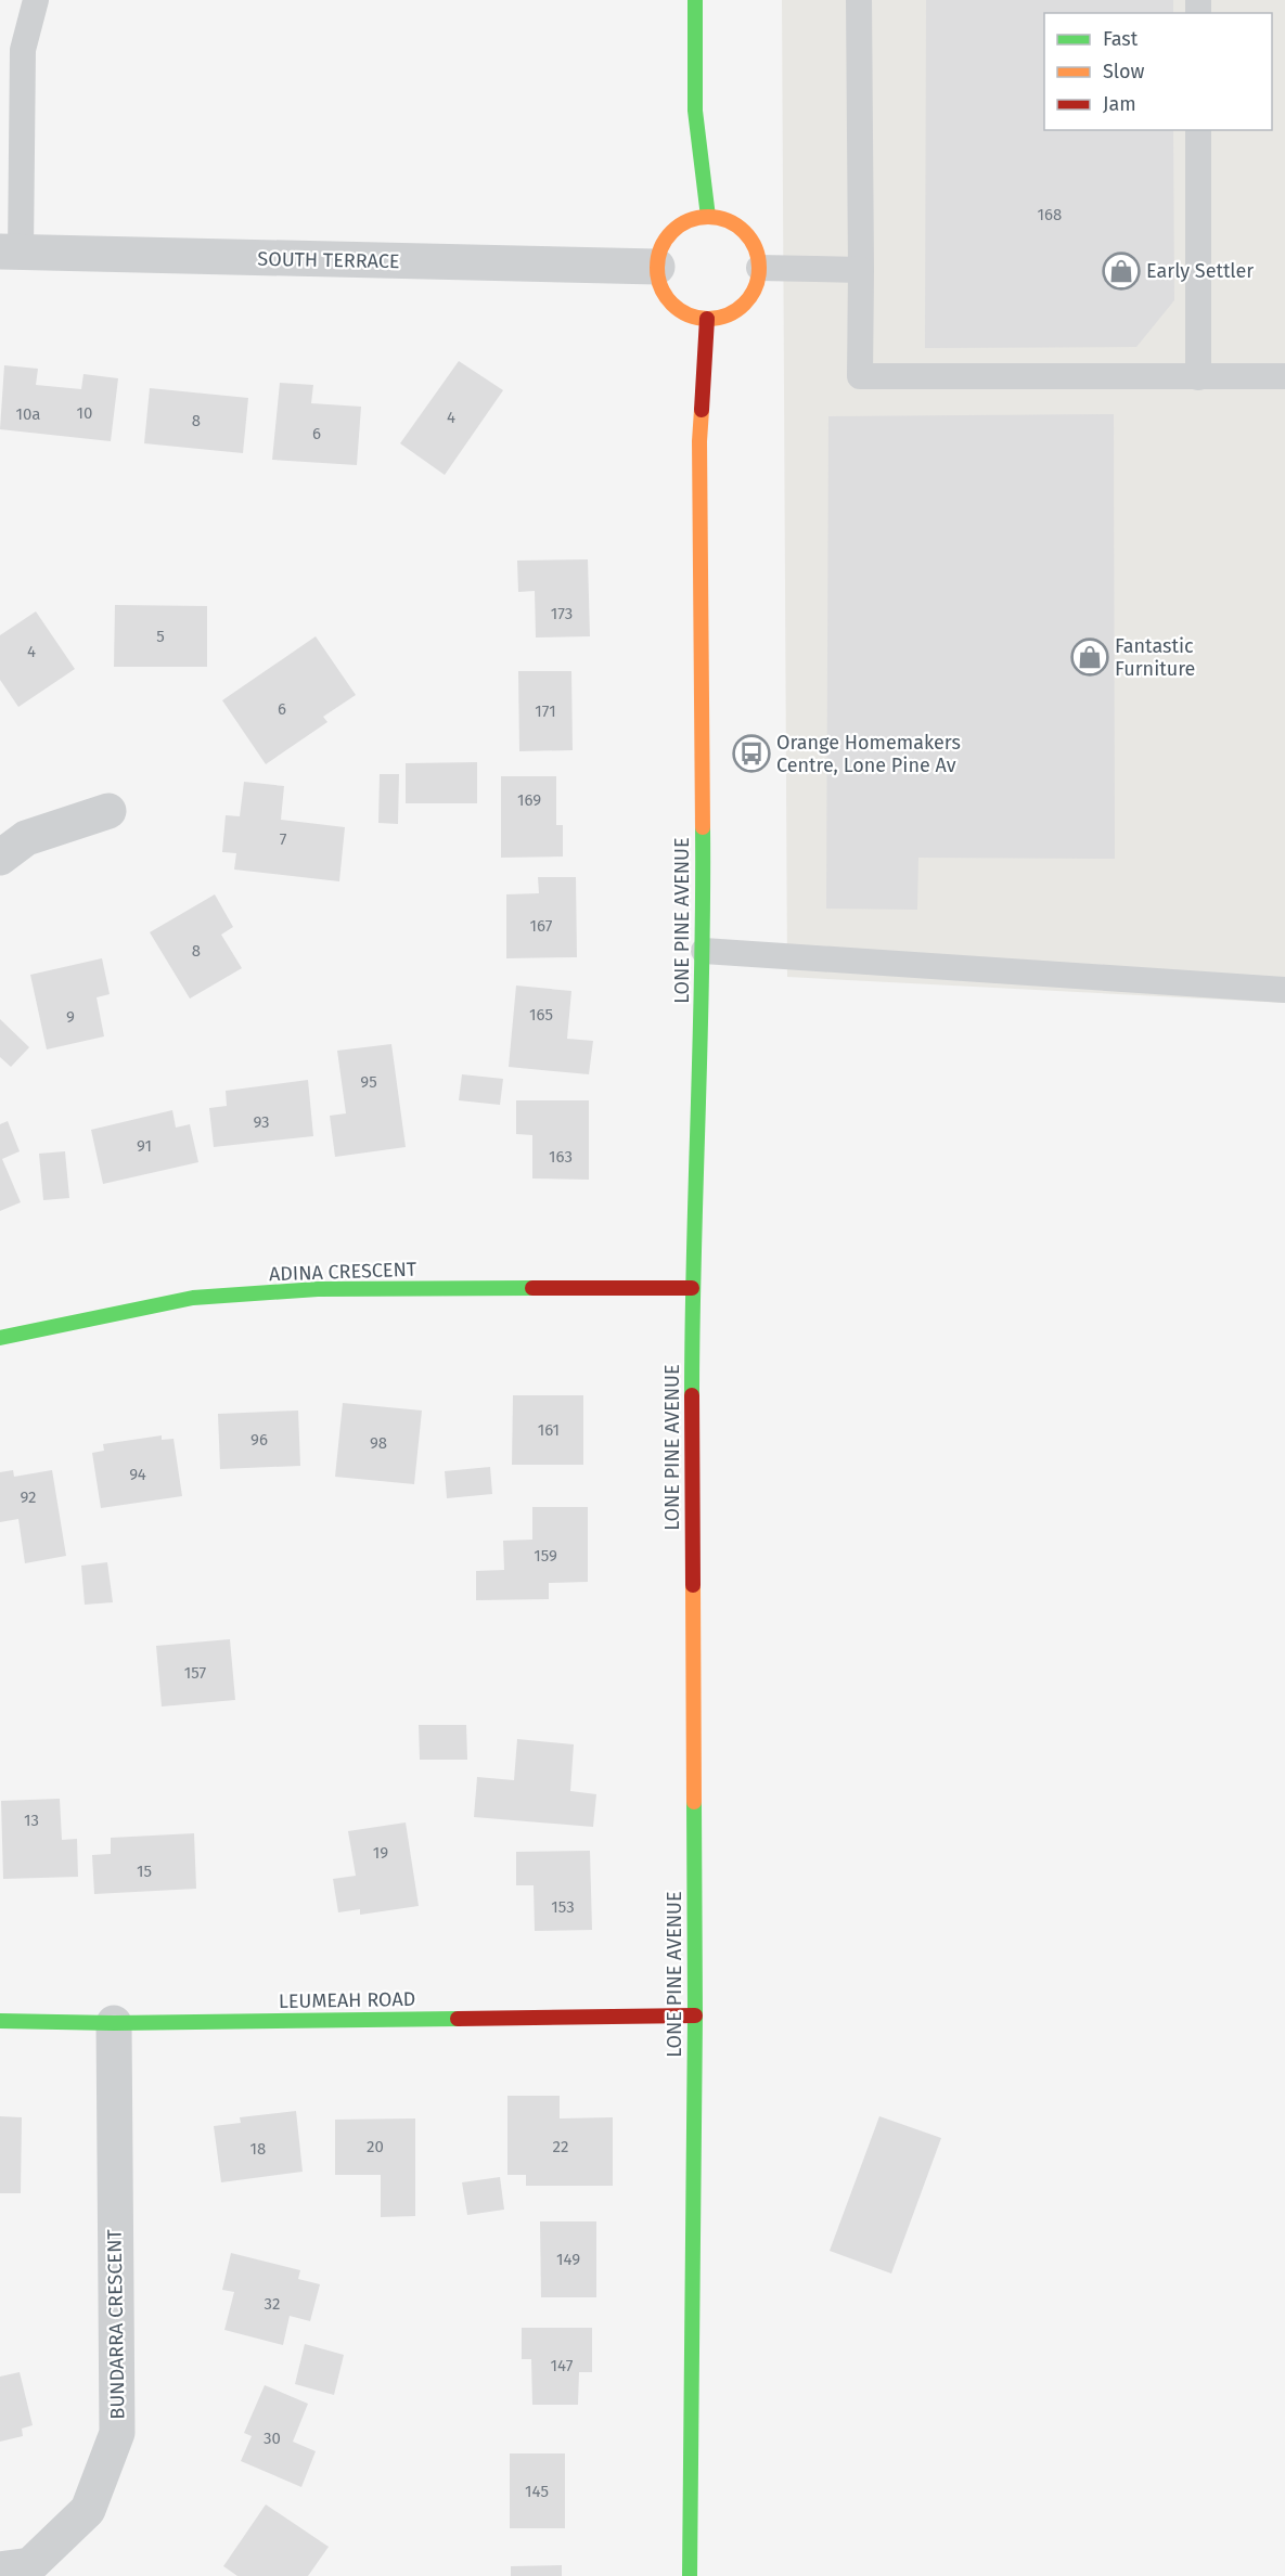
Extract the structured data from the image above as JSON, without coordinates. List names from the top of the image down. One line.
{"streets":{"street":["SOUTH TERRACE","LONE PINE AVENUE","ADINA CRESCENT","LEUMEAH ROAD","BUNDARRA CRESCENT"]},"crossings":[["SOUTH TERRACE","LONE PINE AVENUE"],["LONE PINE AVENUE","ADINA CRESCENT"],["LONE PINE AVENUE","LEUMEAH ROAD"],["LEUMEAH ROAD","BUNDARRA CRESCENT"]],"places":{"shop":["Early Settler","Fantastic Furniture"],"bus stop":["Orange Homemakers Centre, Lone Pine Av"]},"house_numbers":["168","10","10a","4","8","6","173","5","4","6","171","169","7","167","8","165","9","95","93","91","163","161","96","98","94","92","159","157","13","19","15","153","20","22","18","149","32","147","30","145"],"legend":["Fast","Slow","Jam"]}
